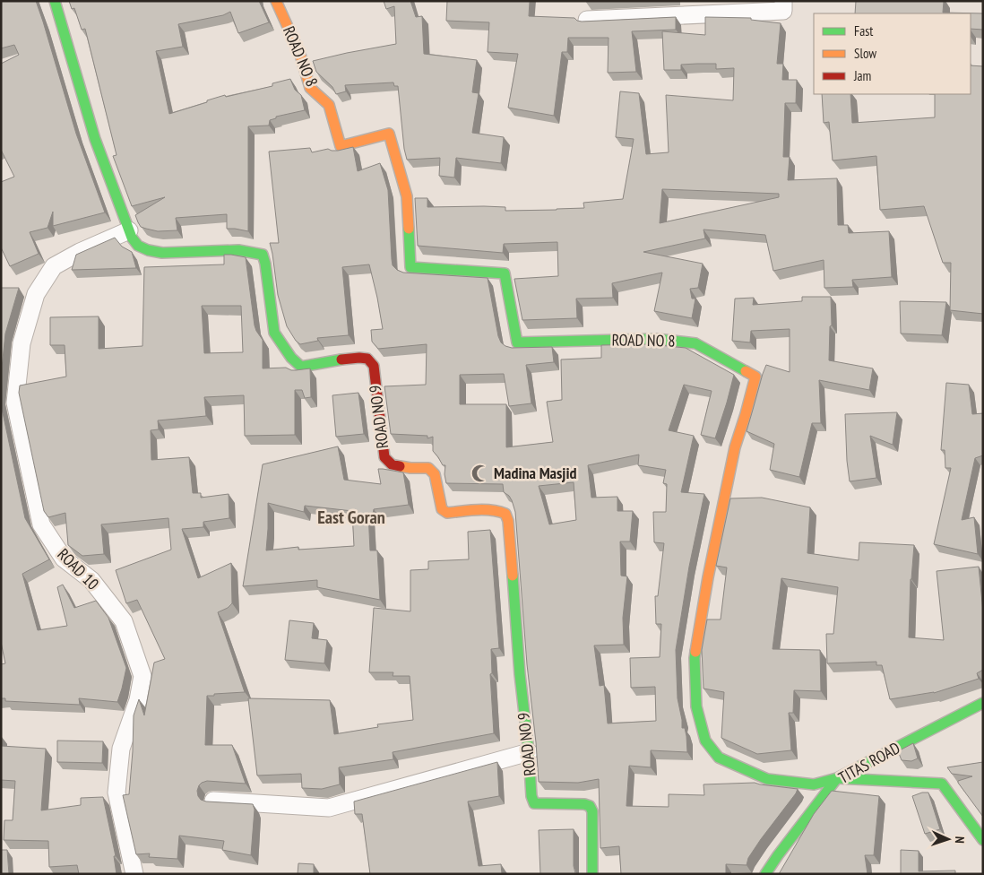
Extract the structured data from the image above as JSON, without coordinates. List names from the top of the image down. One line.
{"streets":{"street":["ROAD NO 8","ROAD NO 9","ROAD 10","TITAS ROAD"]},"crossings":[["ROAD NO 8","TITAS ROAD"],["ROAD NO 9","ROAD 10"]],"districts":["East Goran"],"places":{"mosque":["Madina Masjid"]},"legend":["Fast","Slow","Jam"],"north":"right"}
